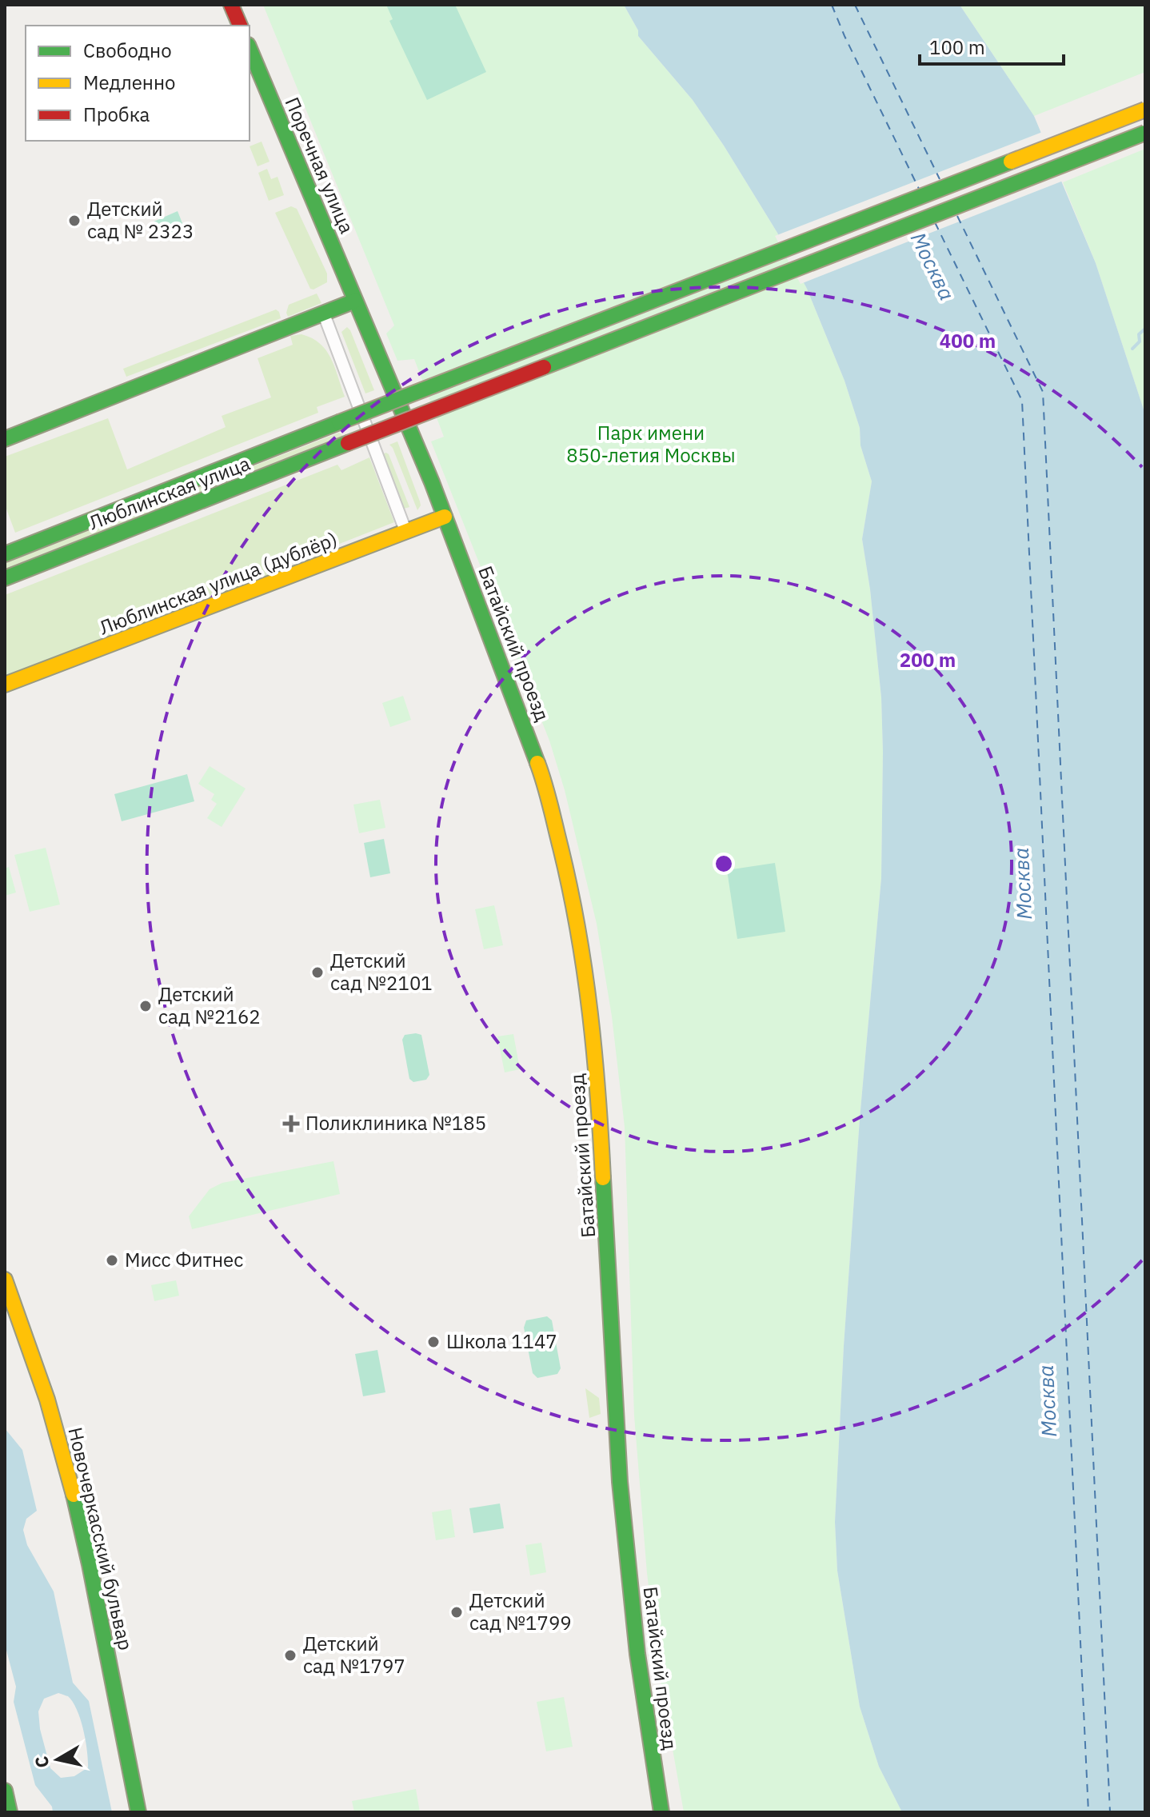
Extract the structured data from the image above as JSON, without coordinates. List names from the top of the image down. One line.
{"streets":{"main road":["Поречная улица","Люблинская улица","Люблинская улица (дублёр)","Батайский проезд","Новочеркасский бульвар"]},"crossings":[["Поречная улица","Люблинская улица (дублёр)"],["Поречная улица","Батайский проезд"],["Люблинская улица (дублёр)","Батайский проезд"]],"water":["Москва"],"parks":["Парк имени 850-летия Москвы"],"places":{"other":["Детский сад № 2323","Детский сад №2101","Детский сад №2162","Мисс Фитнес","Школа 1147","Детский сад №1799","Детский сад №1797"],"health":["Поликлиника №185"]},"legend":["Свободно","Медленно","Пробка"],"scale_bar":"100 m","north":"left","rings":["400 m","200 m"]}
